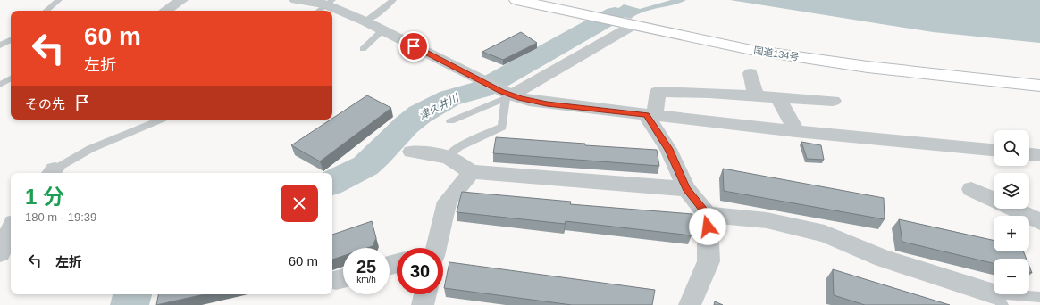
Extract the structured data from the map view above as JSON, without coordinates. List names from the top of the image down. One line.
{"streets":{"highway":["国道134号"]},"water":["津久井川"],"page":{"turn":["60 m","左折"],"then":"その先","map_buttons":["+","−"],"heading":["1 分","180 m · 19:39"],"list":[{"name":"左折","value":"60 m"}],"speed":"25 km/h","limit":"30"}}
